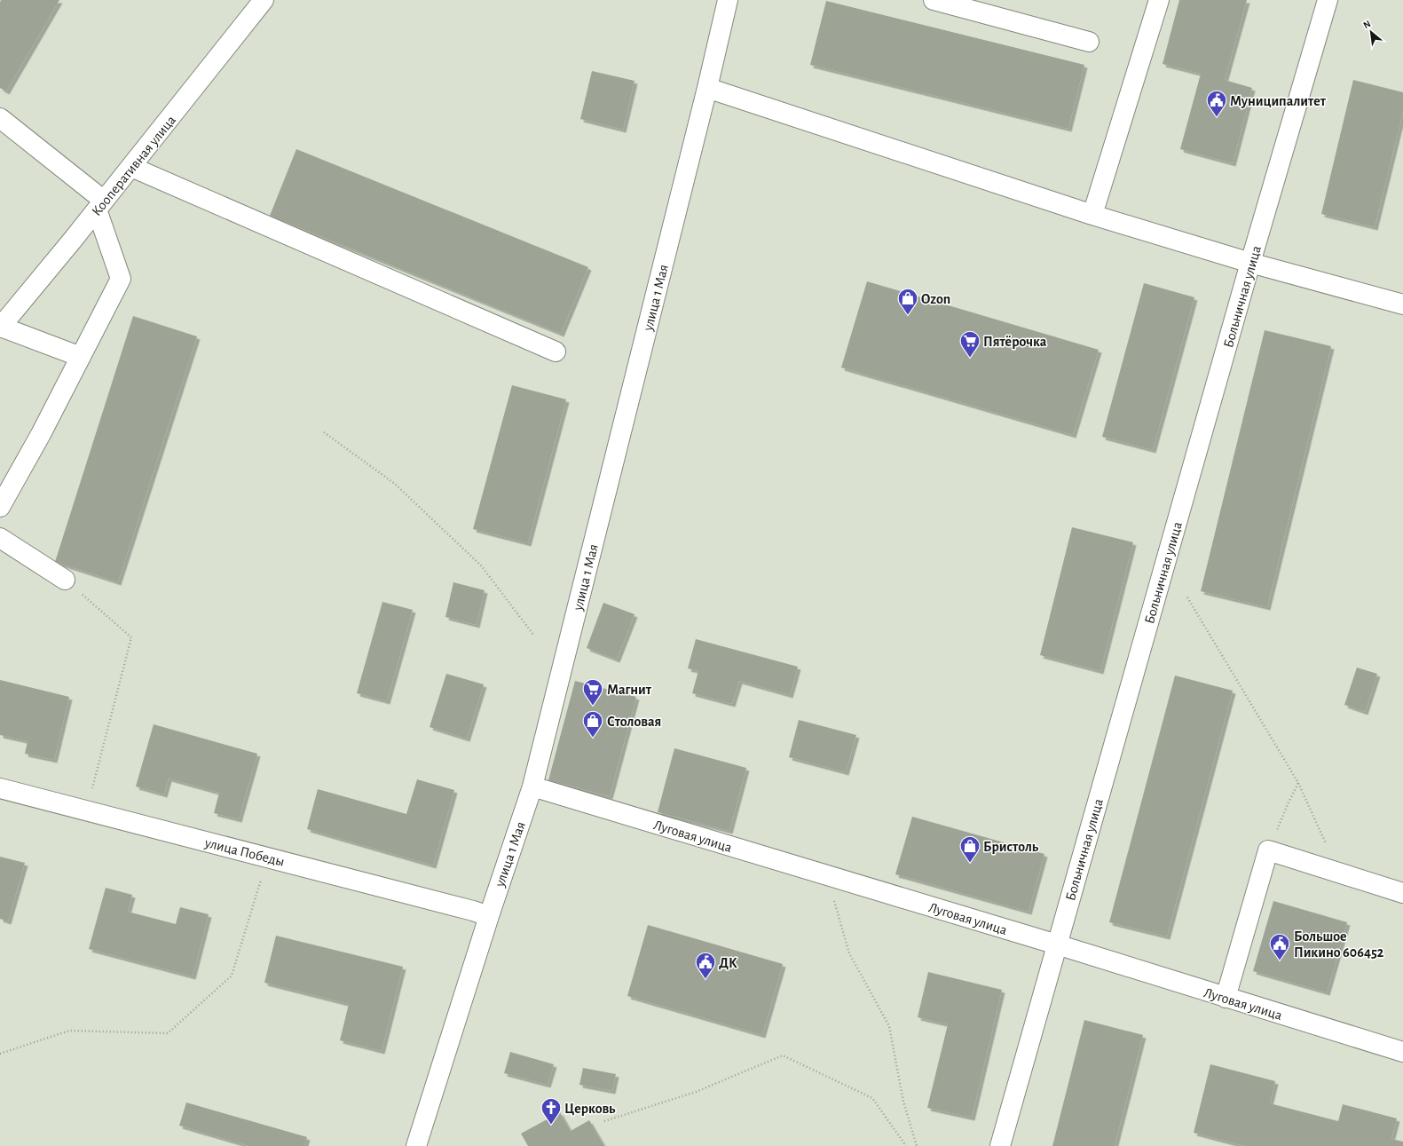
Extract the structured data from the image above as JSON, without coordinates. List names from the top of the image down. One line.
{"streets":{"street":["Кооперативная улица","Больничная улица","улица 1 Мая","Луговая улица","улица Победы"]},"crossings":[["Больничная улица","Луговая улица"],["улица 1 Мая","Луговая улица"],["улица 1 Мая","улица Победы"]],"places":{"public building":["Муниципалитет","Большое Пикино 606452","ДК"],"shop":["Ozon","Столовая","Бристоль"],"supermarket":["Пятёрочка","Магнит"],"church":["Церковь"]},"north":"top left"}
